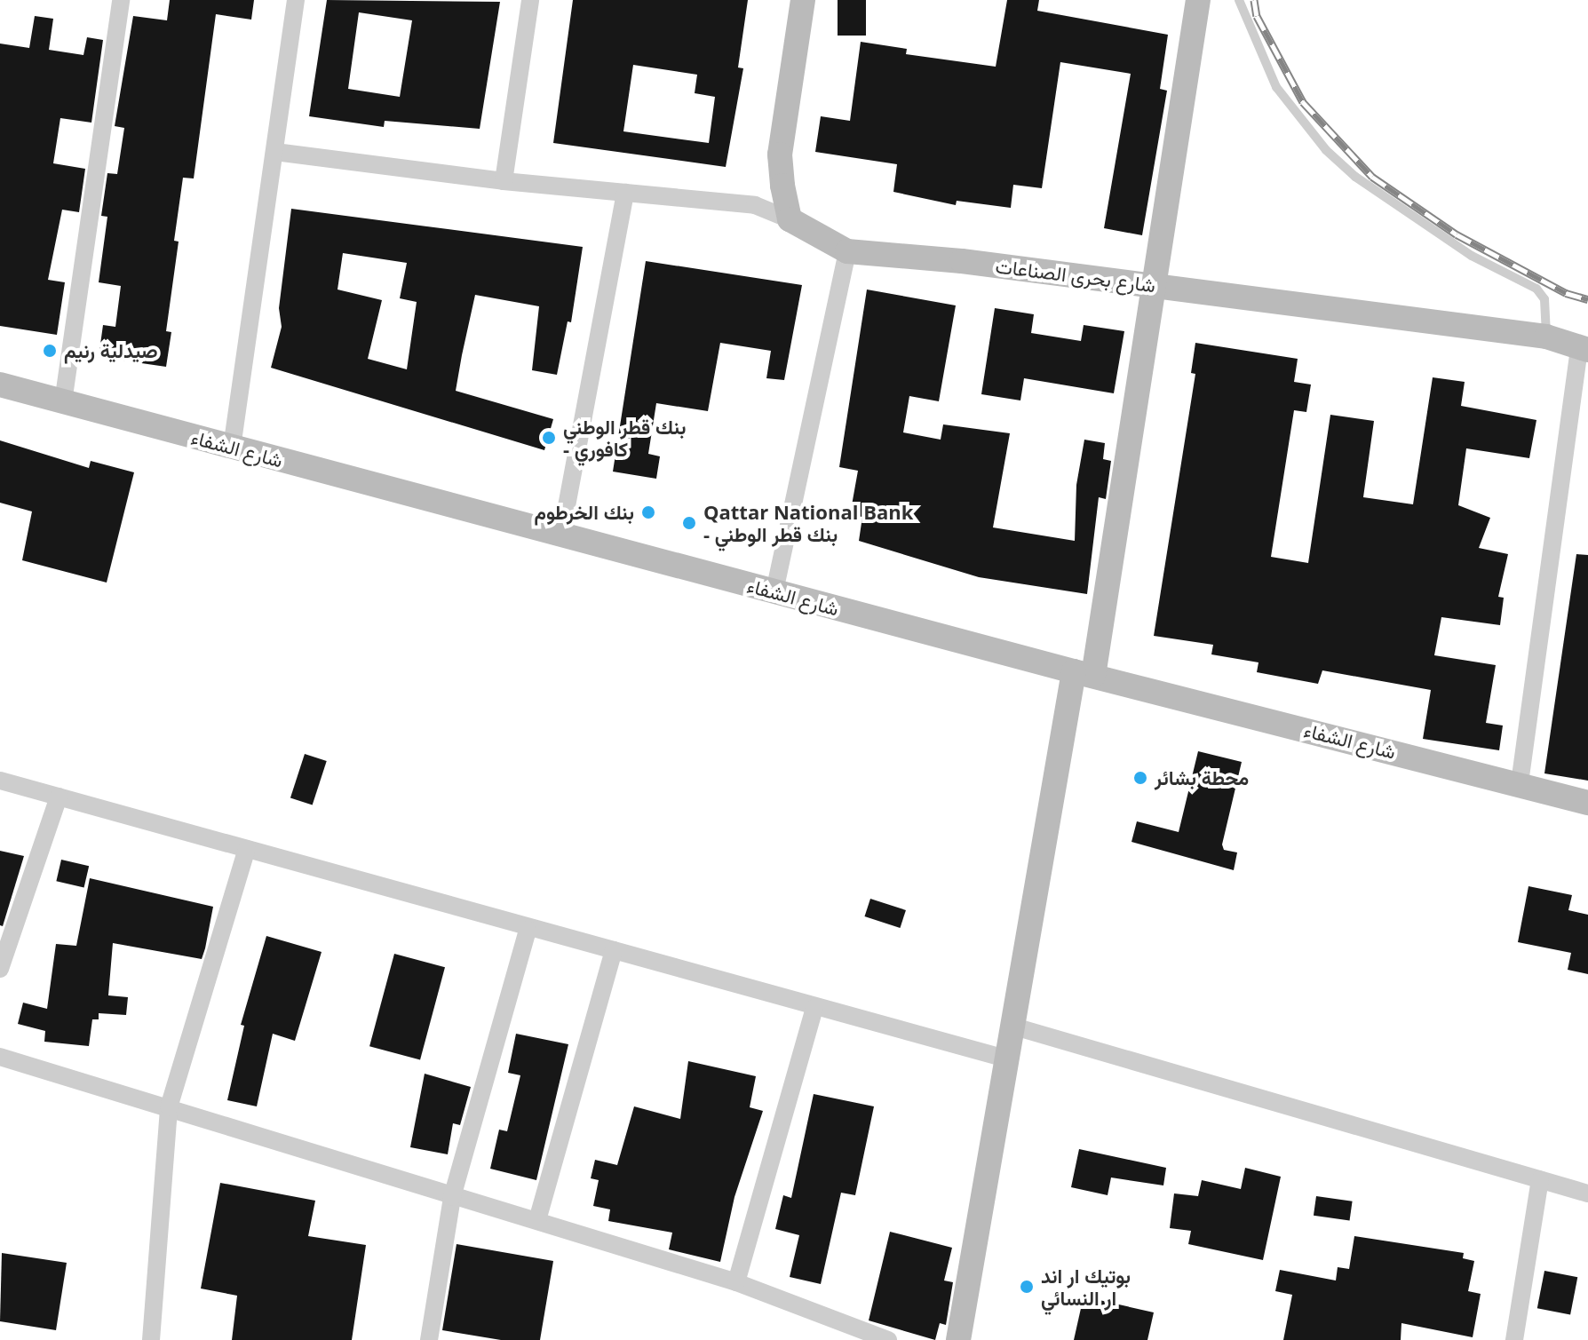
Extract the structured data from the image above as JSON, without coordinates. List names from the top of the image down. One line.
{"streets":{"street":["شارع بحرى الصناعات","شارع الشفاء"]},"places":["صيدلية رنيم","بنك قطر الوطني - كافوري","بنك الخرطوم","Qattar National Bank - بنك قطر الوطني","محطة بشائر","بوتيك ار اند ار النسائي"]}
